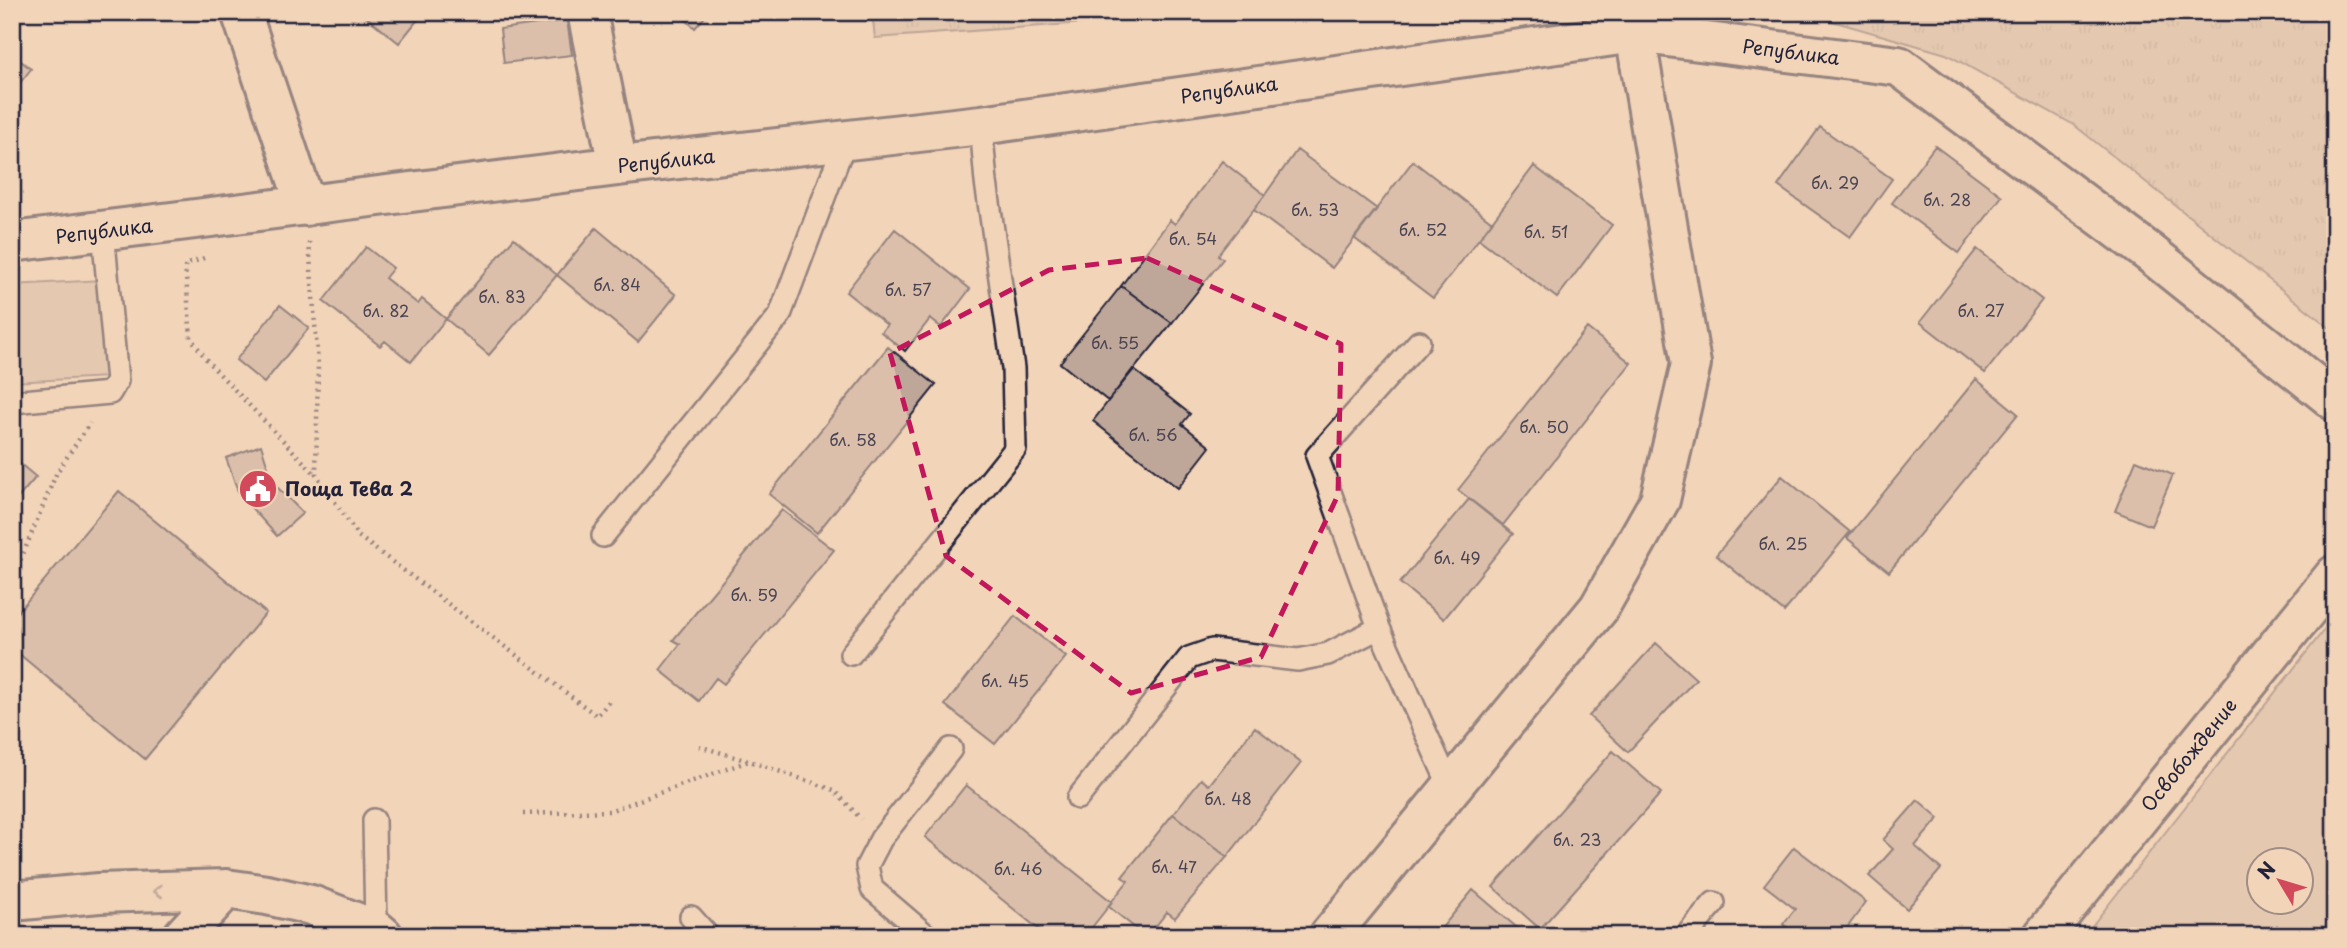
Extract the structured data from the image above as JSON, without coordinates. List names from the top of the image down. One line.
{"streets":{"street":["Република","Освобождение"]},"places":{"public building":["Поща Тева 2"]},"house_numbers":["бл. 29","бл. 28","бл. 53","бл. 52","бл. 51","бл. 54","бл. 84","бл. 57","бл. 83","бл. 82","бл. 27","бл. 55","бл. 50","бл. 56","бл. 58","бл. 25","бл. 49","бл. 59","бл. 45","бл. 48","бл. 23","бл. 47","бл. 46"],"north":"top left"}
